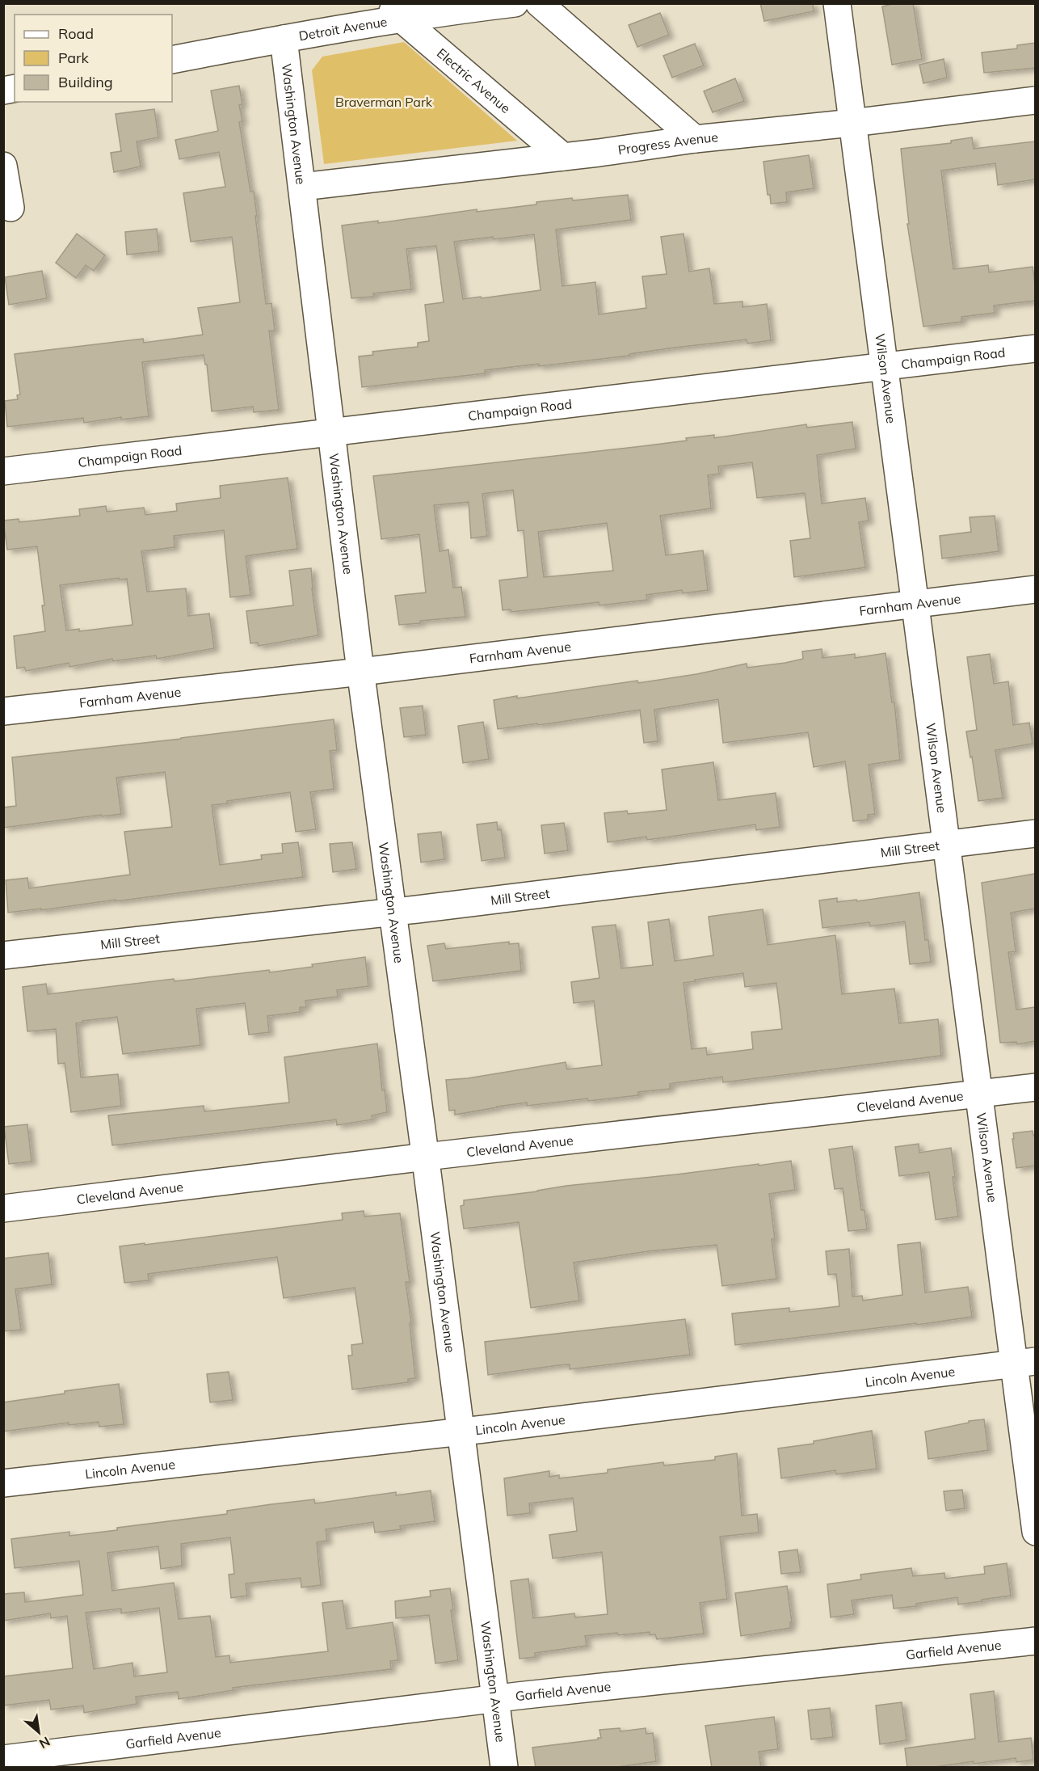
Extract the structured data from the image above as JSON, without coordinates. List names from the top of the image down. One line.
{"streets":{"street":["Detroit Avenue","Electric Avenue","Washington Avenue","Progress Avenue","Champaign Road","Wilson Avenue","Farnham Avenue","Mill Street","Cleveland Avenue","Lincoln Avenue","Garfield Avenue"]},"crossings":[["Detroit Avenue","Electric Avenue"],["Detroit Avenue","Washington Avenue"],["Electric Avenue","Progress Avenue"],["Washington Avenue","Progress Avenue"],["Washington Avenue","Champaign Road"],["Washington Avenue","Farnham Avenue"],["Washington Avenue","Mill Street"],["Washington Avenue","Cleveland Avenue"],["Washington Avenue","Lincoln Avenue"],["Washington Avenue","Garfield Avenue"],["Progress Avenue","Wilson Avenue"],["Champaign Road","Wilson Avenue"],["Wilson Avenue","Farnham Avenue"],["Wilson Avenue","Mill Street"],["Wilson Avenue","Cleveland Avenue"],["Wilson Avenue","Lincoln Avenue"]],"parks":["Braverman Park"],"legend":["Road","Park","Building"],"north":"bottom right"}
